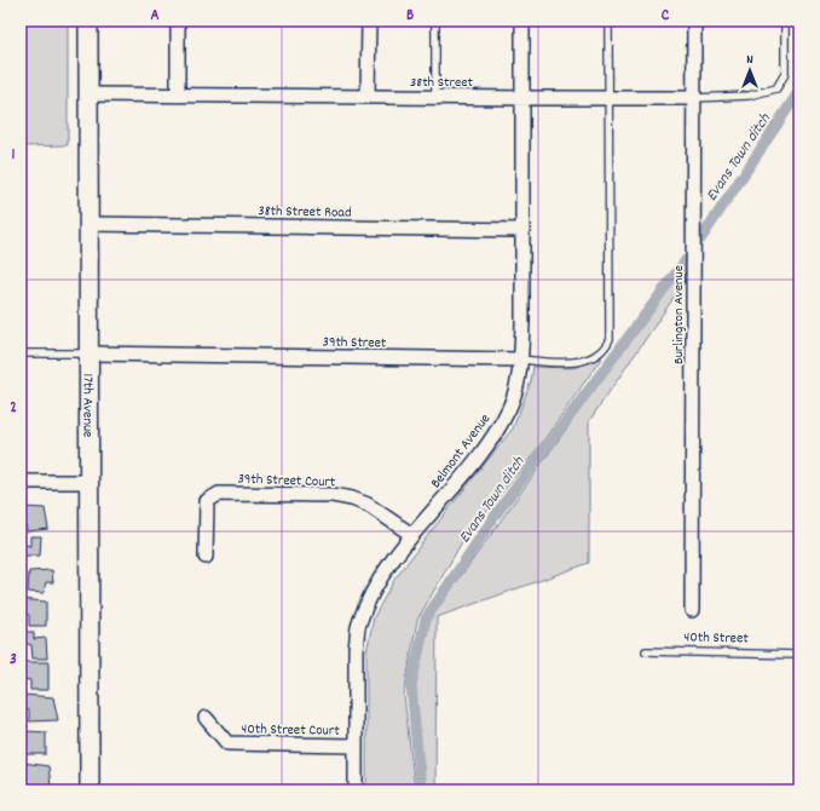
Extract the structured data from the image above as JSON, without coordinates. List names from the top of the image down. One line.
{"streets":{"main road":["17th Avenue"],"street":["38th Street","38th Street Road","Burlington Avenue","39th Street","Belmont Avenue","39th Street Court","40th Street Court"],"lane":["40th Street"]},"crossings":[["38th Street","Burlington Avenue"],["38th Street","39th Street"],["38th Street","17th Avenue"],["38th Street","Belmont Avenue"],["38th Street Road","17th Avenue"],["38th Street Road","Belmont Avenue"],["39th Street","17th Avenue"],["39th Street","Belmont Avenue"],["Belmont Avenue","39th Street Court"],["Belmont Avenue","40th Street Court"]],"water":["Evans Town ditch"],"north":"top","grid":{"columns":["A","B","C"],"rows":["1","2","3"]}}
